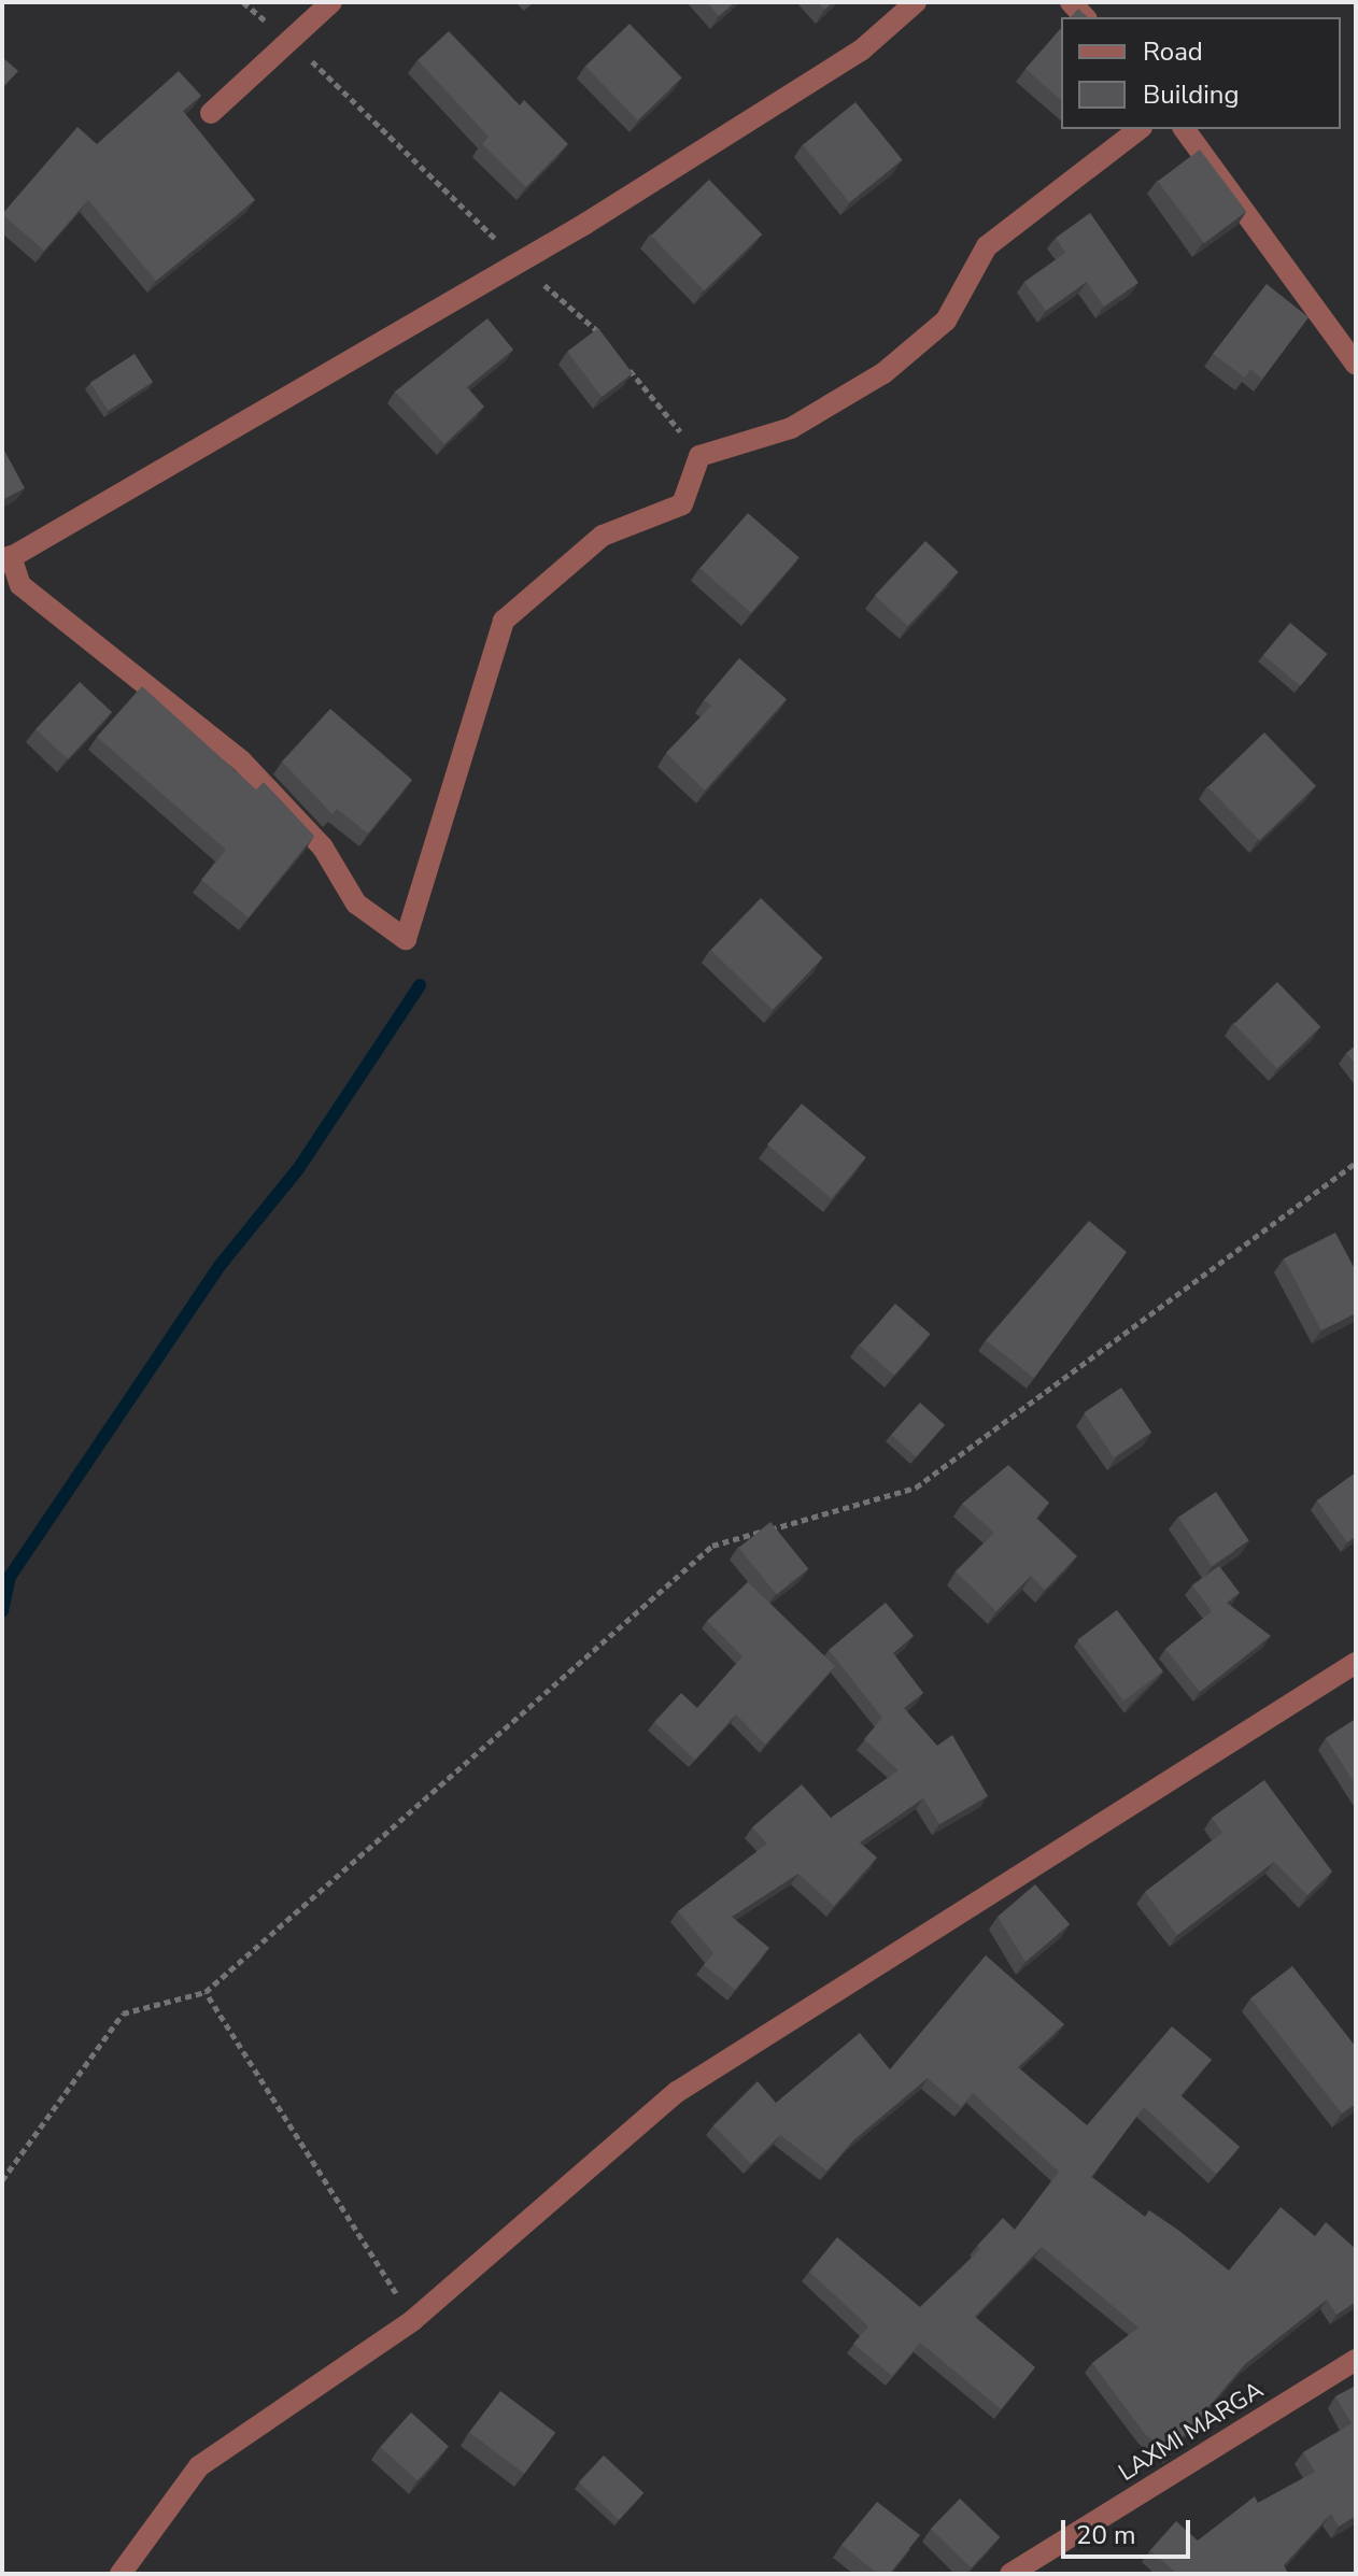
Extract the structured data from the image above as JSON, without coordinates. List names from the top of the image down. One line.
{"streets":{"street":["LAXMI MARGA"]},"legend":["Road","Building"],"scale_bar":"20 m"}
